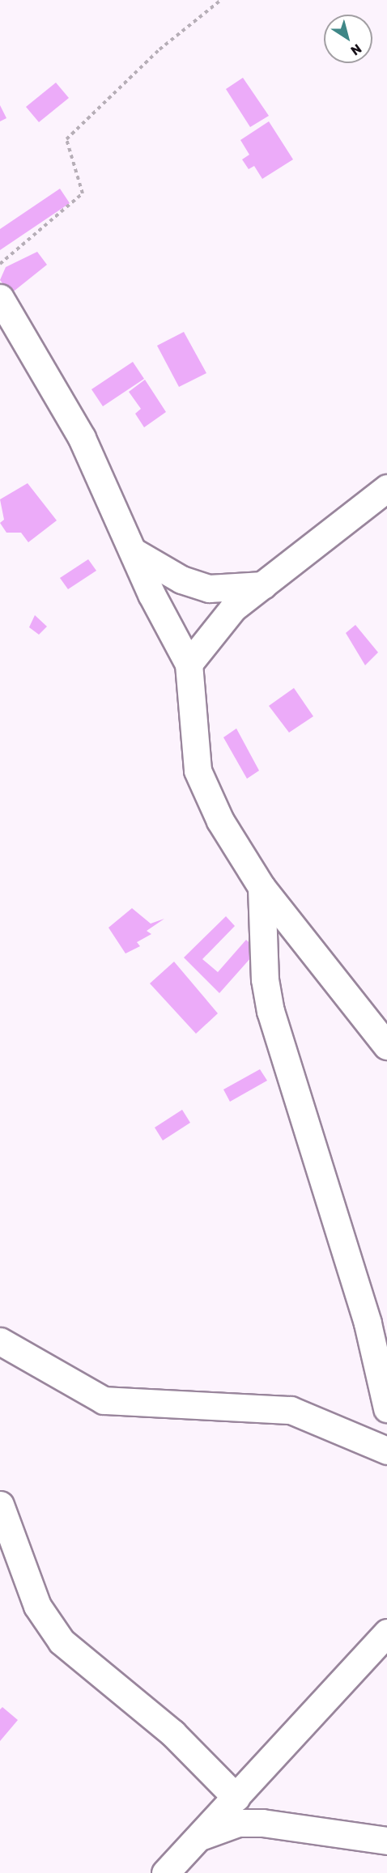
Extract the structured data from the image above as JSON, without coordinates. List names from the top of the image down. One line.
{"north":"bottom right"}
